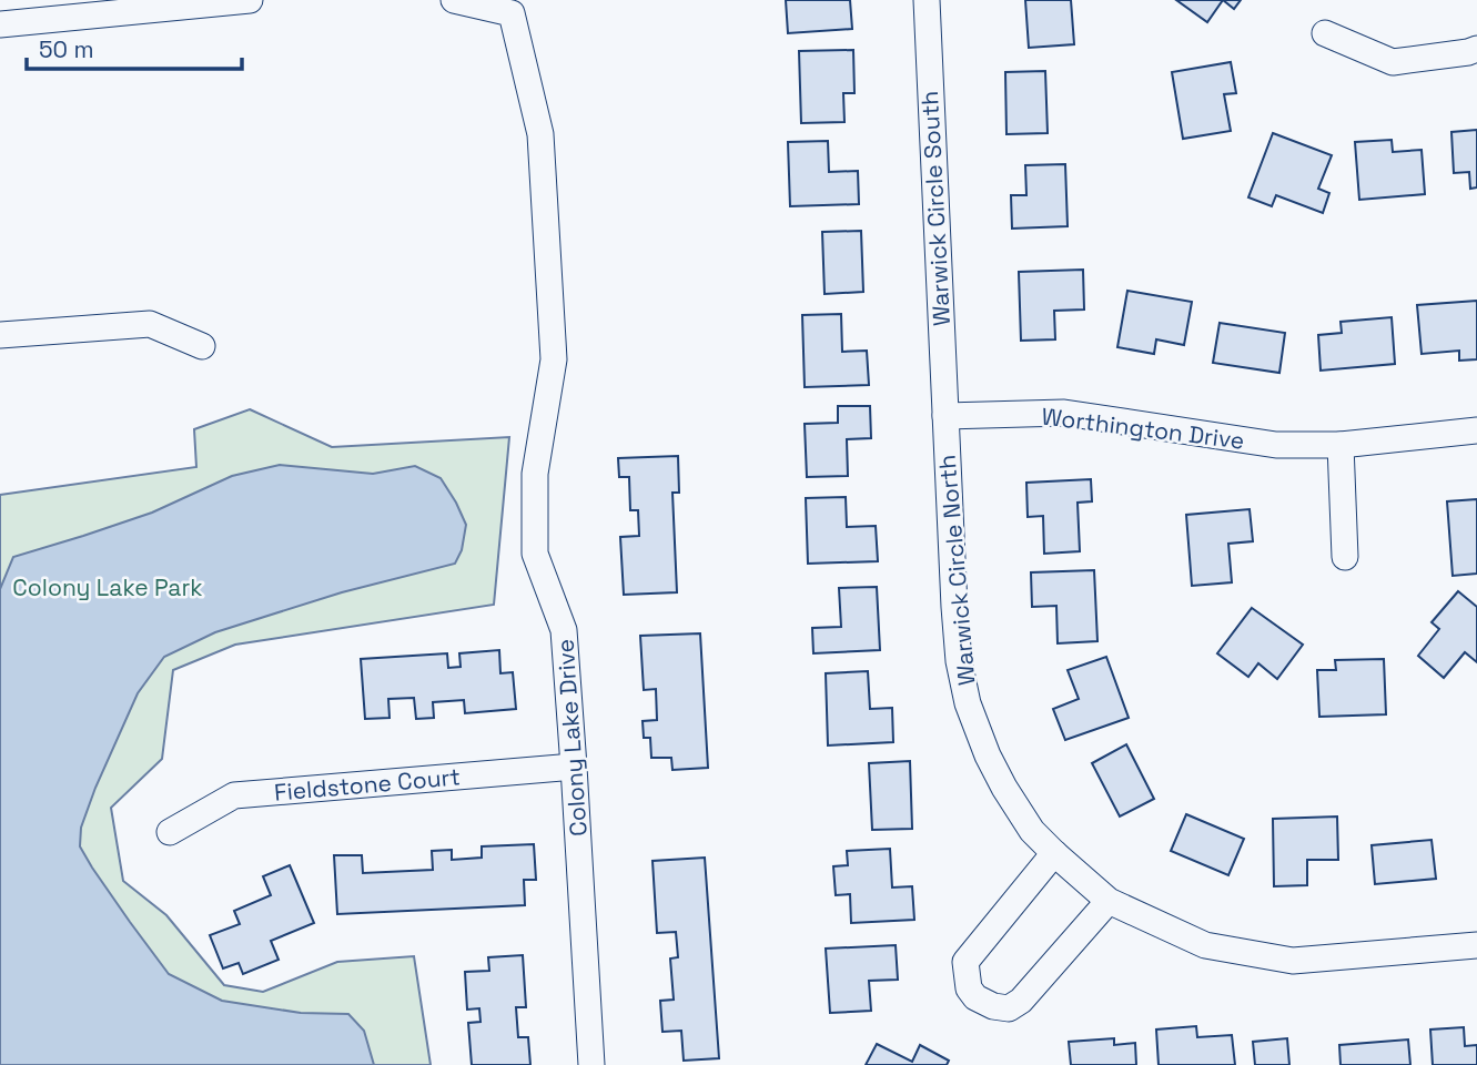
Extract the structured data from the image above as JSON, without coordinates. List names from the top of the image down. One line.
{"streets":{"street":["Warwick Circle South","Worthington Drive","Warwick Circle North","Colony Lake Drive","Fieldstone Court"]},"crossings":[["Warwick Circle South","Worthington Drive"],["Warwick Circle South","Warwick Circle North"],["Worthington Drive","Warwick Circle North"],["Colony Lake Drive","Fieldstone Court"]],"parks":["Colony Lake Park"],"scale_bar":"50 m"}
